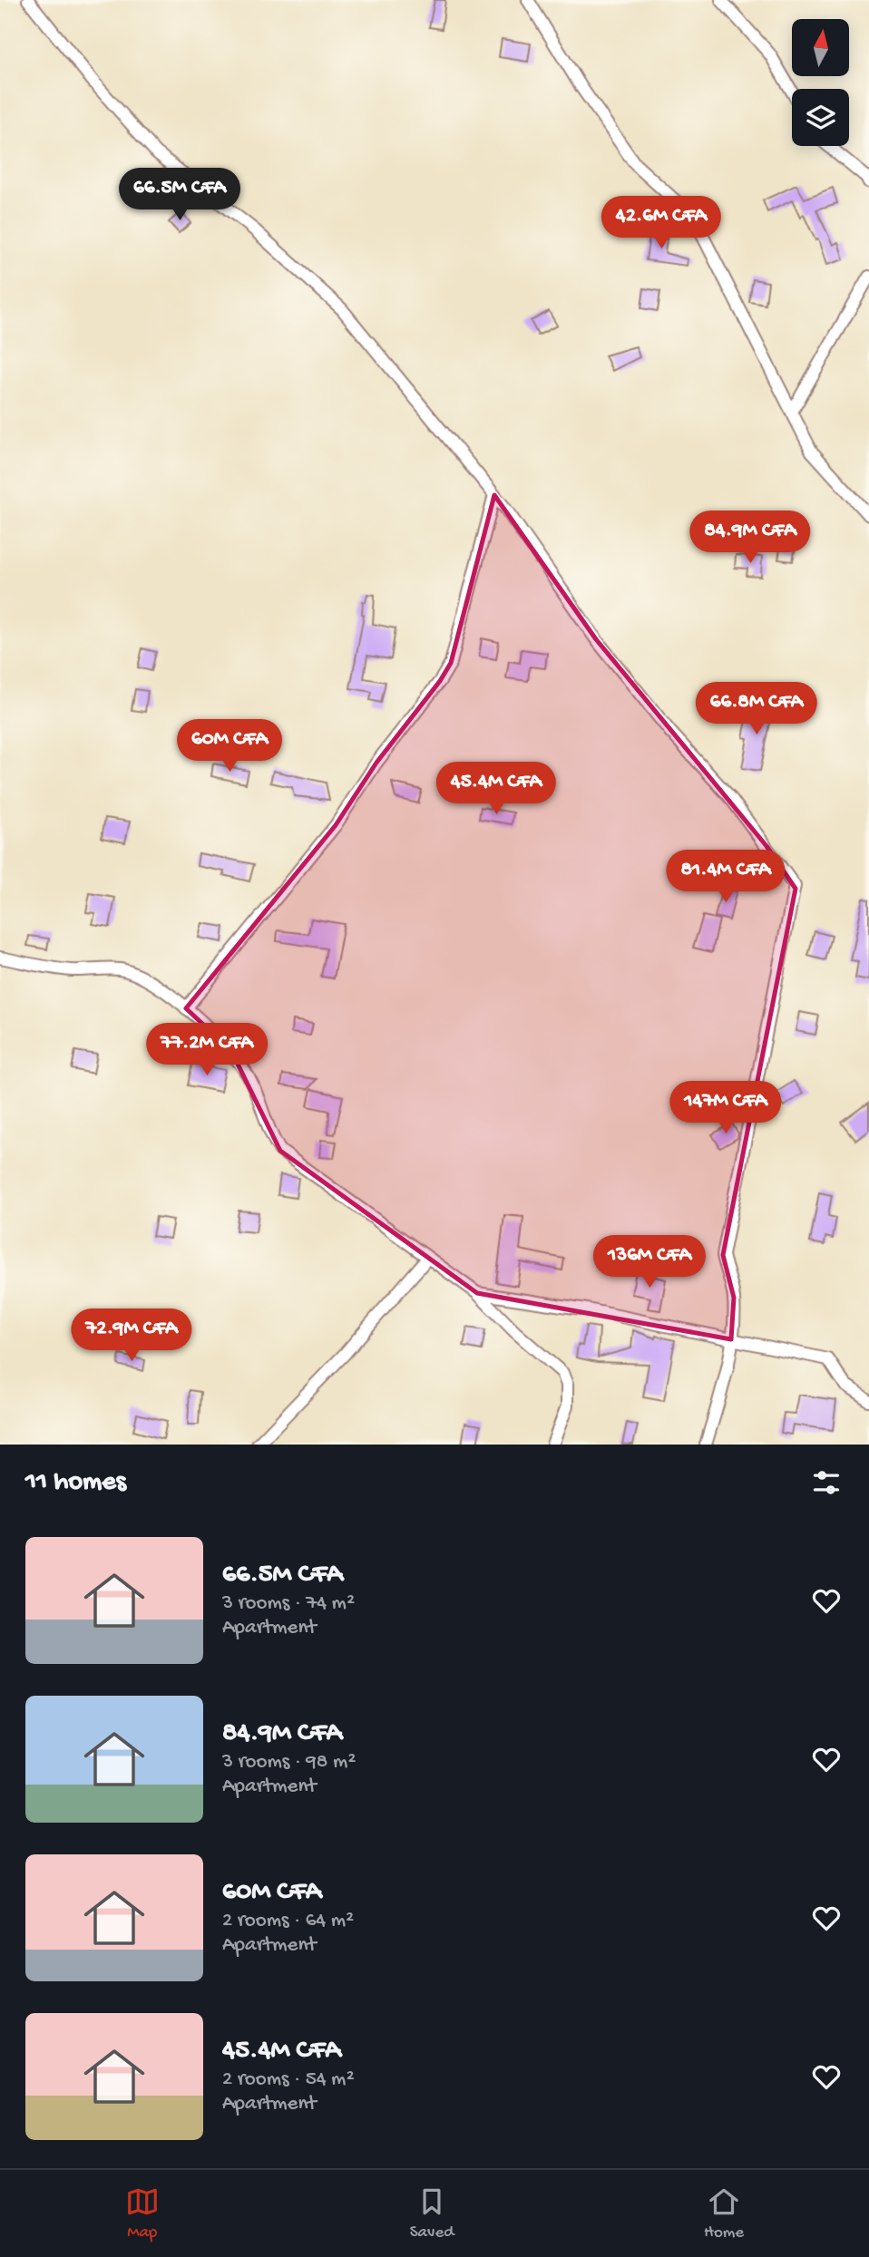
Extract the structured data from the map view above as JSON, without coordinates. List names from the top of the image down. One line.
{"north":"top","page":{"price":["66.5M CFA","42.6M CFA","84.9M CFA","66.8M CFA","60M CFA","45.4M CFA","81.4M CFA","77.2M CFA","147M CFA","136M CFA","72.9M CFA"],"heading":"11 homes","list":[{"name":"66.5M CFA","note":"3 rooms · 74 m² · Apartment"},{"name":"84.9M CFA","note":"3 rooms · 98 m² · Apartment"},{"name":"60M CFA","note":"2 rooms · 64 m² · Apartment"},{"name":"45.4M CFA","note":"2 rooms · 54 m² · Apartment"}],"tabs":["Map","Saved","Home"]}}
